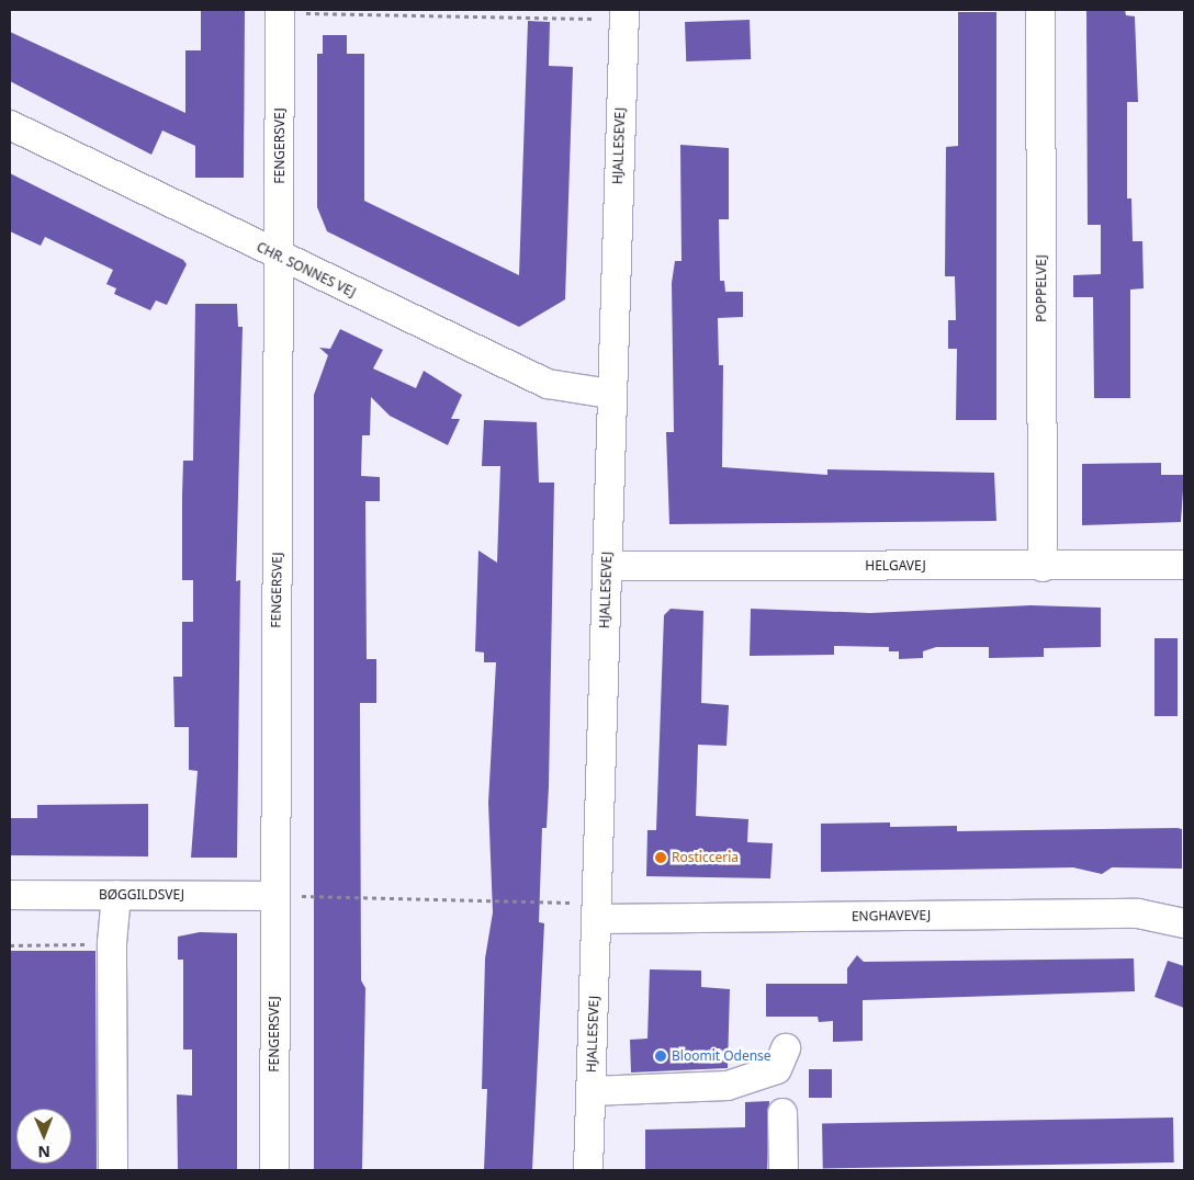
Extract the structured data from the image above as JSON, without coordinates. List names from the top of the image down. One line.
{"streets":{"street":["FENGERSVEJ","HJALLESEVEJ","CHR. SONNES VEJ","POPPELVEJ","HELGAVEJ","BØGGILDSVEJ","ENGHAVEVEJ"]},"crossings":[["FENGERSVEJ","CHR. SONNES VEJ"],["FENGERSVEJ","BØGGILDSVEJ"],["HJALLESEVEJ","CHR. SONNES VEJ"],["HJALLESEVEJ","HELGAVEJ"],["HJALLESEVEJ","ENGHAVEVEJ"],["POPPELVEJ","HELGAVEJ"]],"places":["Rosticceria","Bloomit Odense"],"north":"bottom"}
